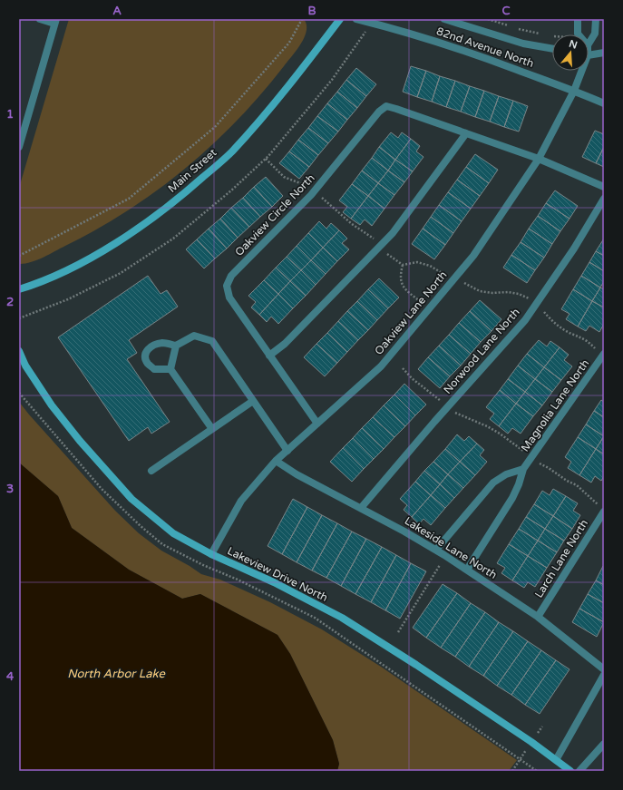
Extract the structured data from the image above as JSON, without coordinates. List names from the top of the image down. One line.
{"streets":{"street":["82nd Avenue North","Main Street","Oakview Circle North","Oakview Lane North","Norwood Lane North","Magnolia Lane North","Lakeside Lane North","Larch Lane North","Lakeview Drive North"]},"crossings":[["82nd Avenue North","Oakview Lane North"],["Oakview Circle North","Oakview Lane North"],["Oakview Lane North","Lakeside Lane North"],["Oakview Lane North","Lakeview Drive North"],["Norwood Lane North","Lakeside Lane North"],["Magnolia Lane North","Lakeside Lane North"],["Lakeside Lane North","Larch Lane North"]],"water":["North Arbor Lake"],"north":"top","grid":{"columns":["A","B","C"],"rows":["1","2","3","4"]}}
